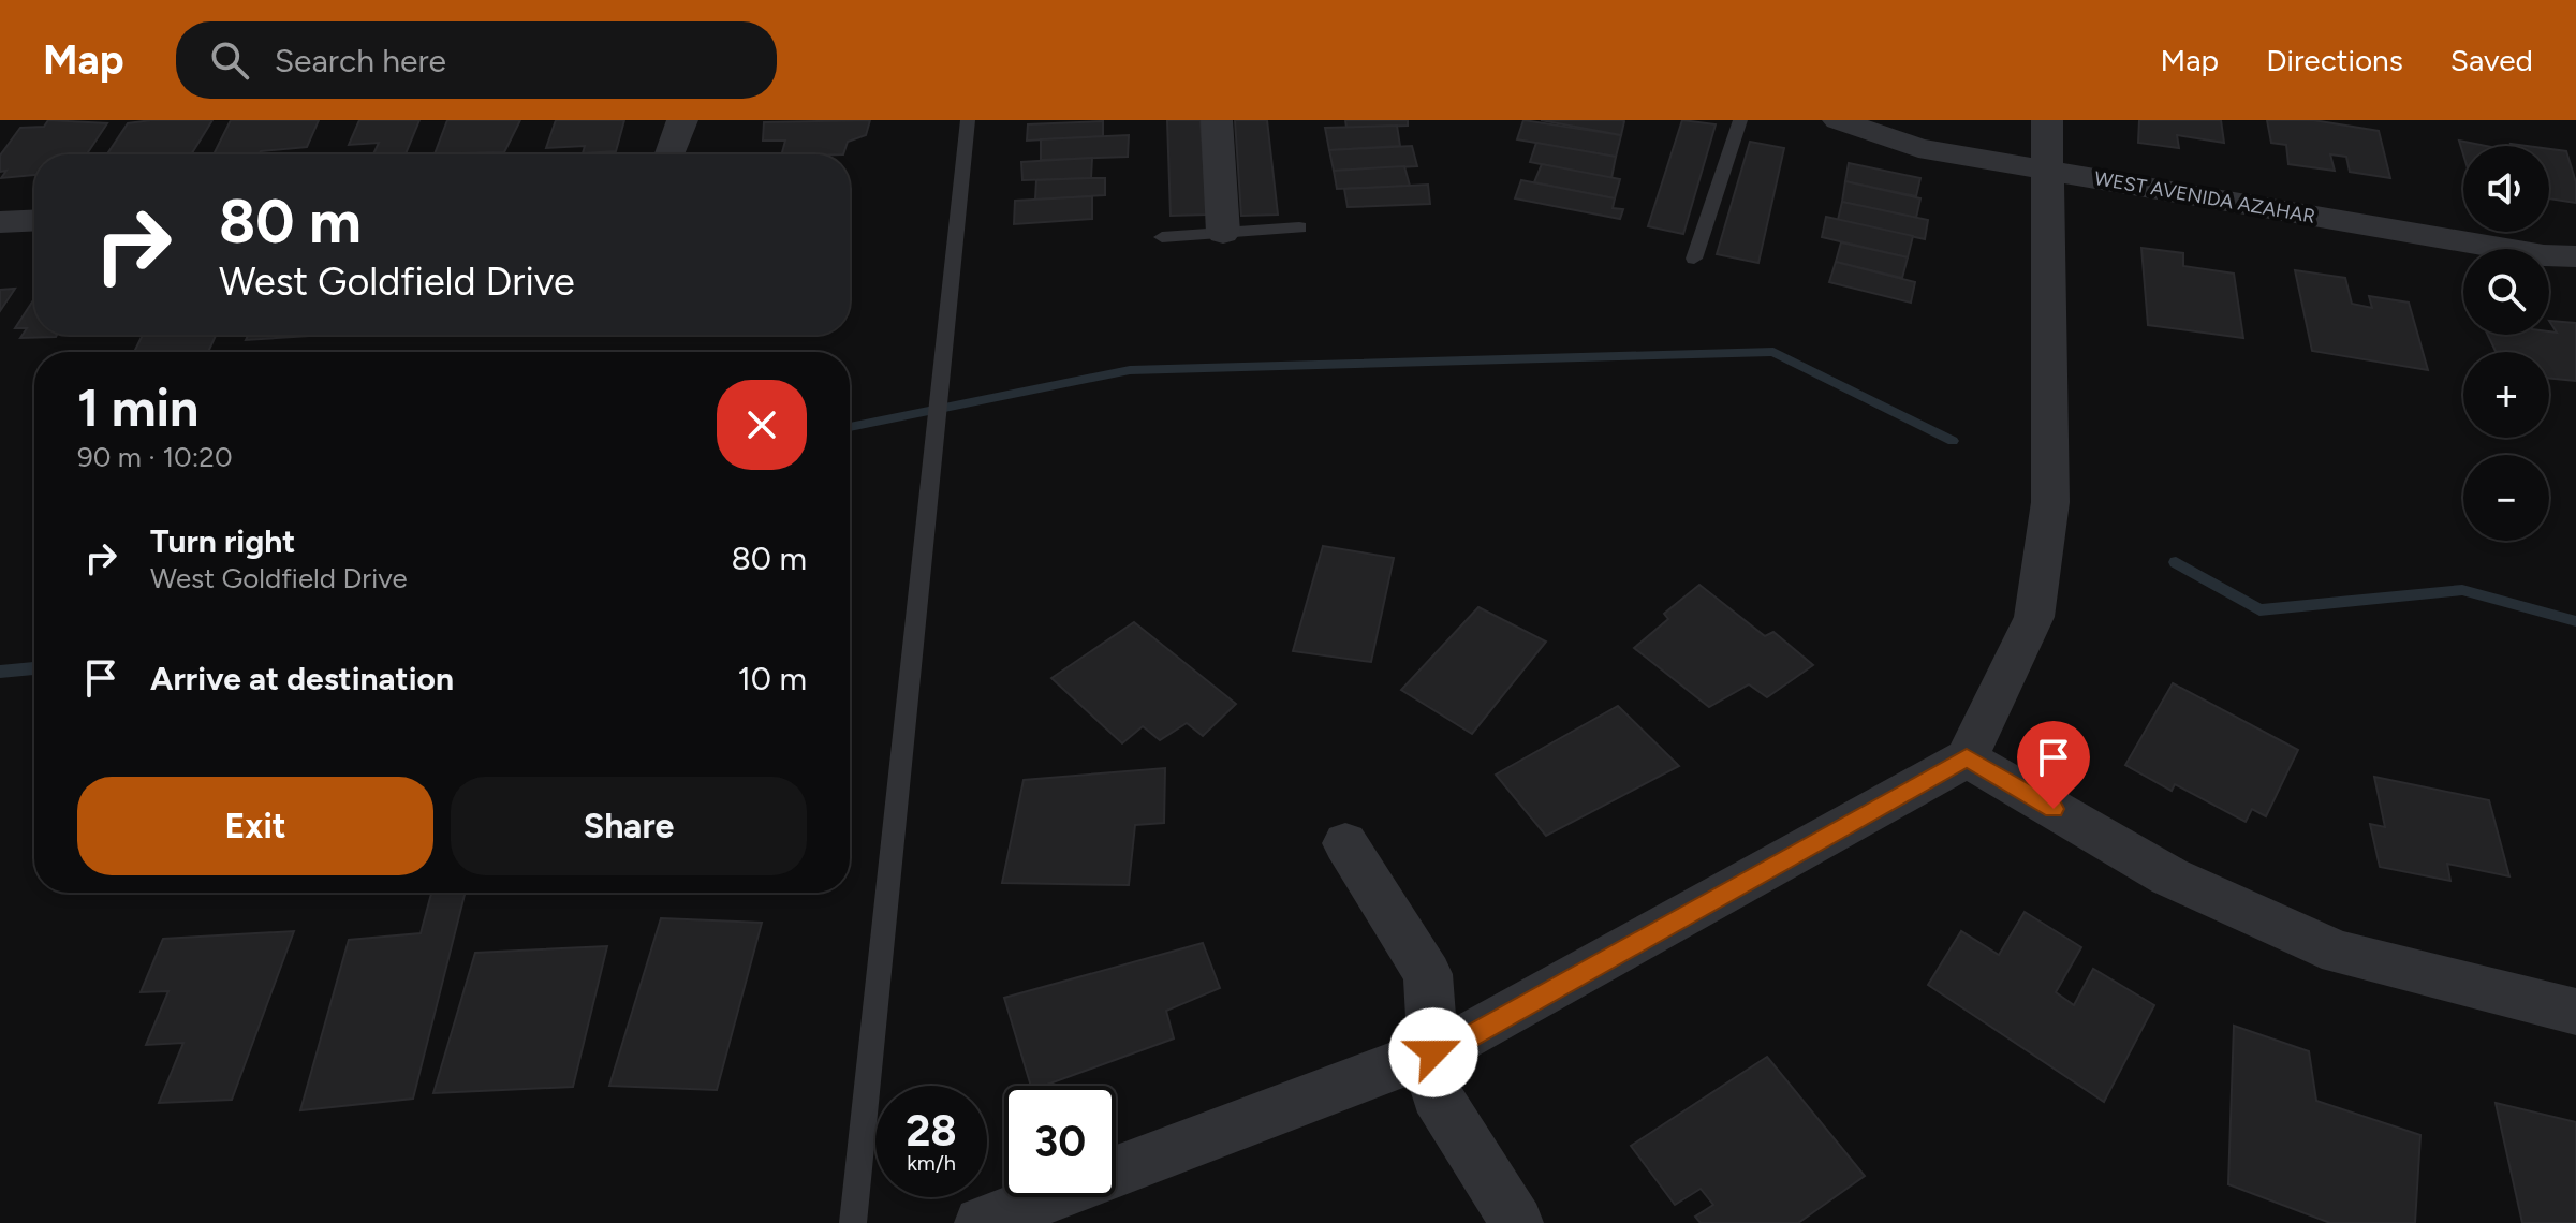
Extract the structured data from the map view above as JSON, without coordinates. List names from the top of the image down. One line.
{"streets":{"street":["WEST AVENIDA AZAHAR"]},"page":{"header":"Map","search":"Search here","nav":["Map","Directions","Saved"],"map_buttons":["+","−"],"turn":["80 m","West Goldfield Drive"],"heading":["1 min","90 m · 10:20"],"list":[{"name":"Turn right","note":"West Goldfield Drive","value":"80 m"},{"name":"Arrive at destination","value":"10 m"}],"buttons":["Exit","Share"],"speed":"28 km/h","limit":"30"}}
